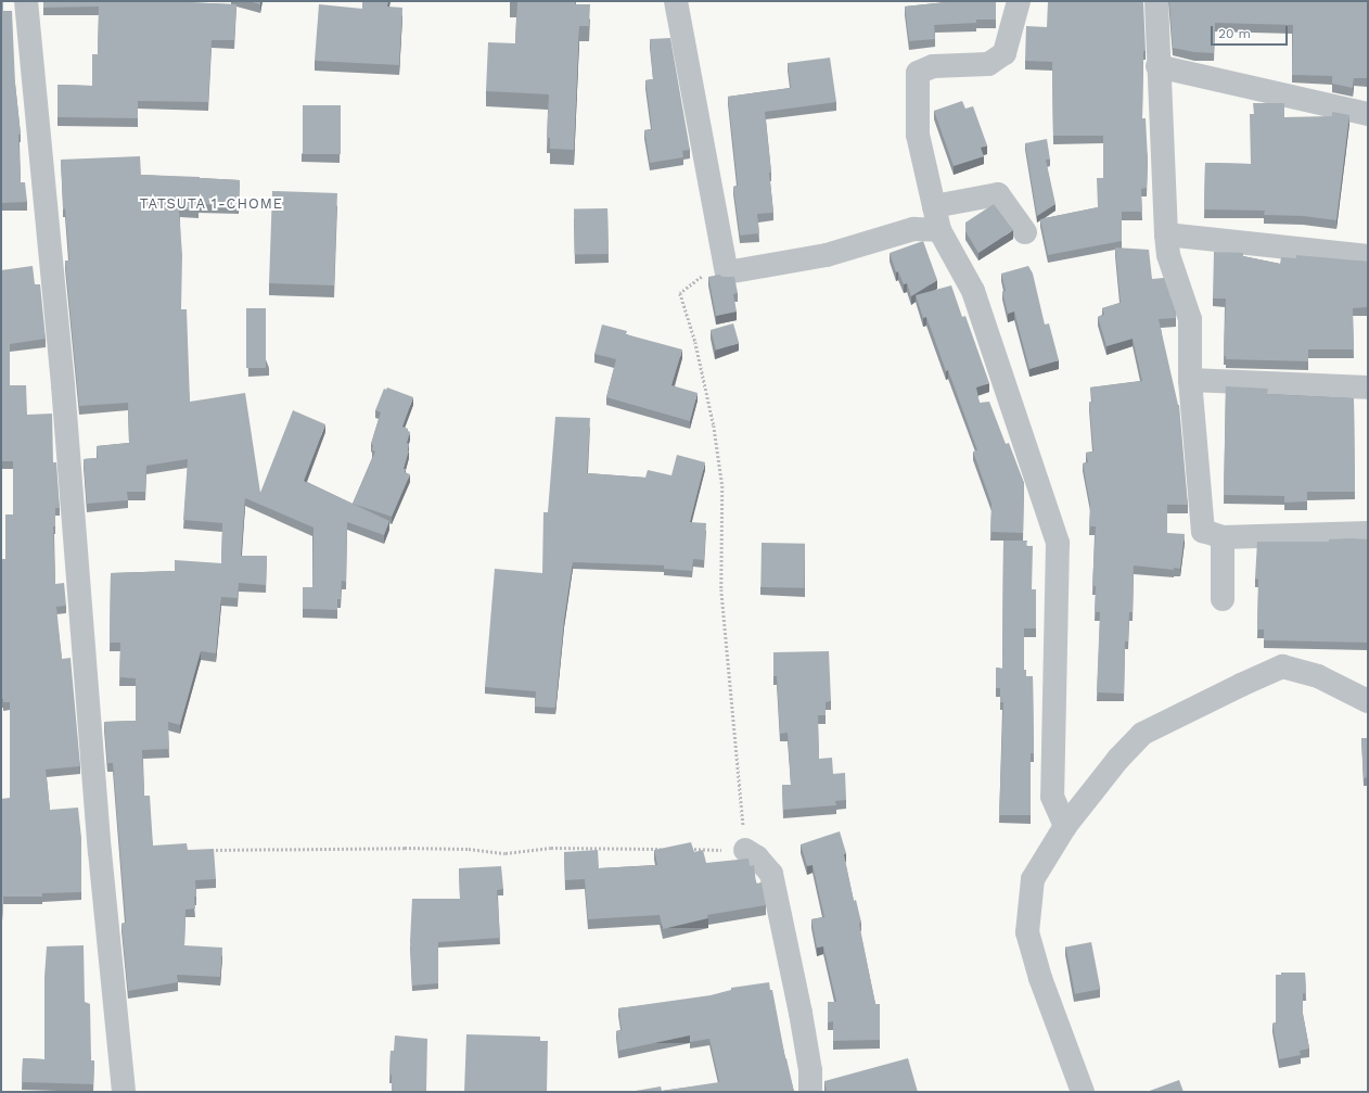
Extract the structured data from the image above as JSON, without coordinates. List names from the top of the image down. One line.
{"districts":["TATSUTA 1-CHOME"],"scale_bar":"20 m"}
